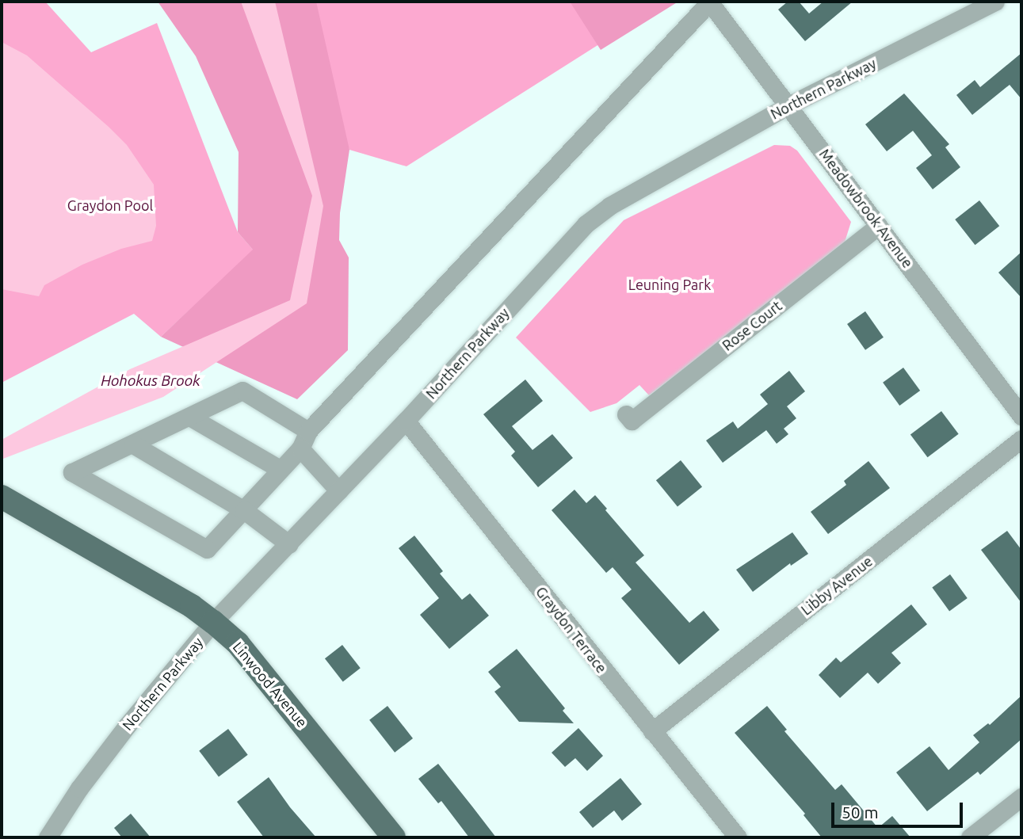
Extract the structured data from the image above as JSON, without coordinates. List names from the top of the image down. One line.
{"streets":{"main road":["Linwood Avenue"],"street":["Northern Parkway","Meadowbrook Avenue","Rose Court","Libby Avenue","Graydon Terrace"]},"crossings":[["Northern Parkway","Meadowbrook Avenue"],["Northern Parkway","Graydon Terrace"],["Northern Parkway","Linwood Avenue"],["Meadowbrook Avenue","Rose Court"],["Libby Avenue","Graydon Terrace"]],"water":["Hohokus Brook"],"parks":["Graydon Pool","Leuning Park"],"scale_bar":"50 m"}
